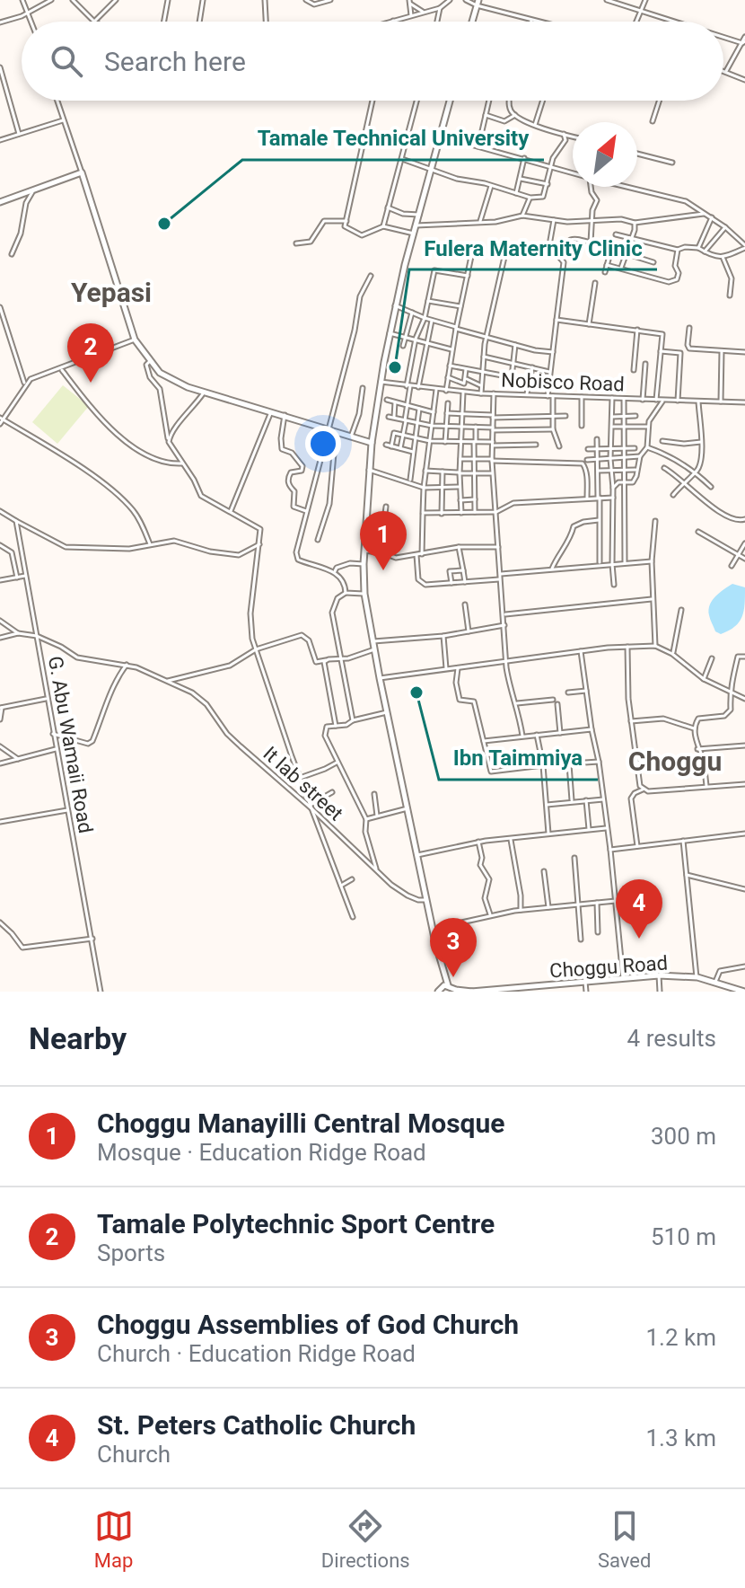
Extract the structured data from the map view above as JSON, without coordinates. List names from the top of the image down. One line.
{"streets":{"main road":["Choggu Road"],"street":["Nobisco Road","G. Abu Wamaii Road","It lab street"]},"crossings":[["G. Abu Wamaii Road","It lab street"]],"districts":["Yepasi","Choggu"],"places":["Tamale Technical University","Fulera Maternity Clinic","Ibn Taimmiya"],"north":"top right","page":{"search":"Search here","pins":["2","1","4","3"],"heading":["Nearby","4 results"],"list":[{"mark":"1","name":"Choggu Manayilli Central Mosque","note":"Mosque · Education Ridge Road","value":"300 m"},{"mark":"2","name":"Tamale Polytechnic Sport Centre","note":"Sports","value":"510 m"},{"mark":"3","name":"Choggu Assemblies of God Church","note":"Church · Education Ridge Road","value":"1.2 km"},{"mark":"4","name":"St. Peters Catholic Church","note":"Church","value":"1.3 km"}],"nav":["Map","Directions","Saved"]}}
